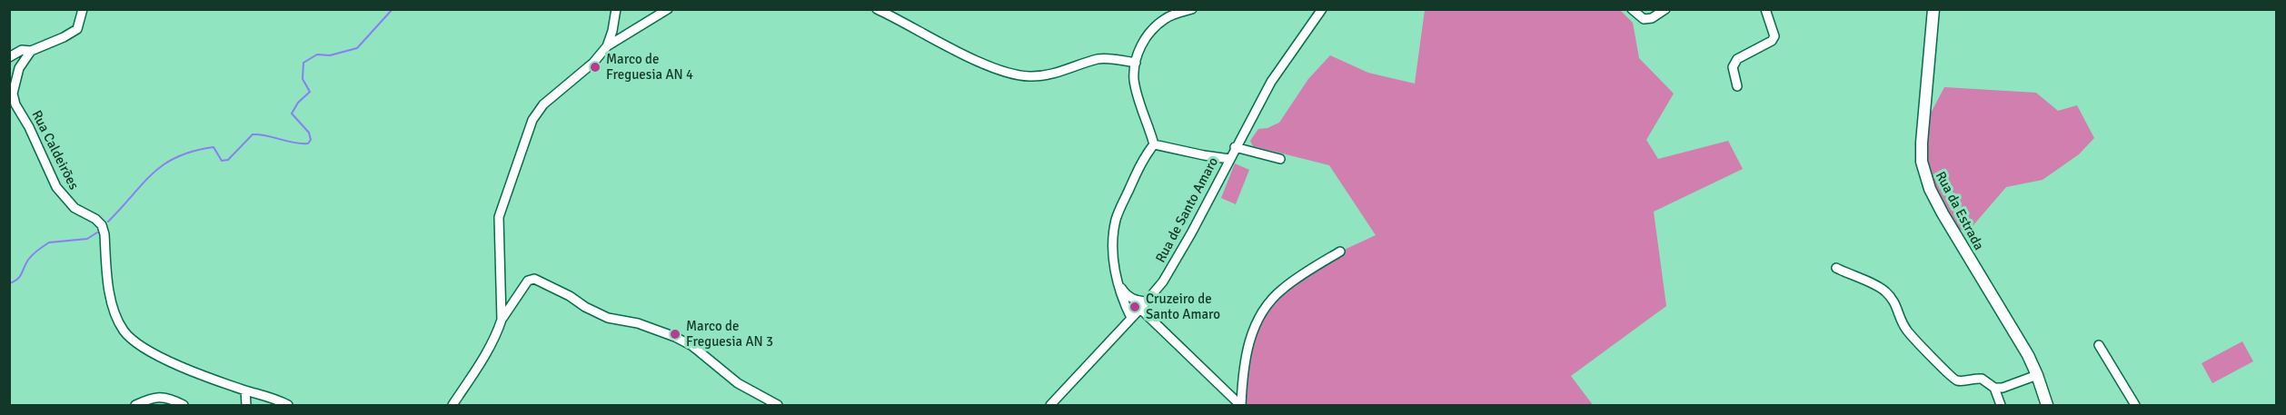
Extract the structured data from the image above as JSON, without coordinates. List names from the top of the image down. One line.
{"streets":{"main road":["Rua da Estrada"],"street":["Rua Caldeirões","Rua de Santo Amaro"]},"places":["Marco de Freguesia AN 4","Cruzeiro de Santo Amaro","Marco de Freguesia AN 3"]}
